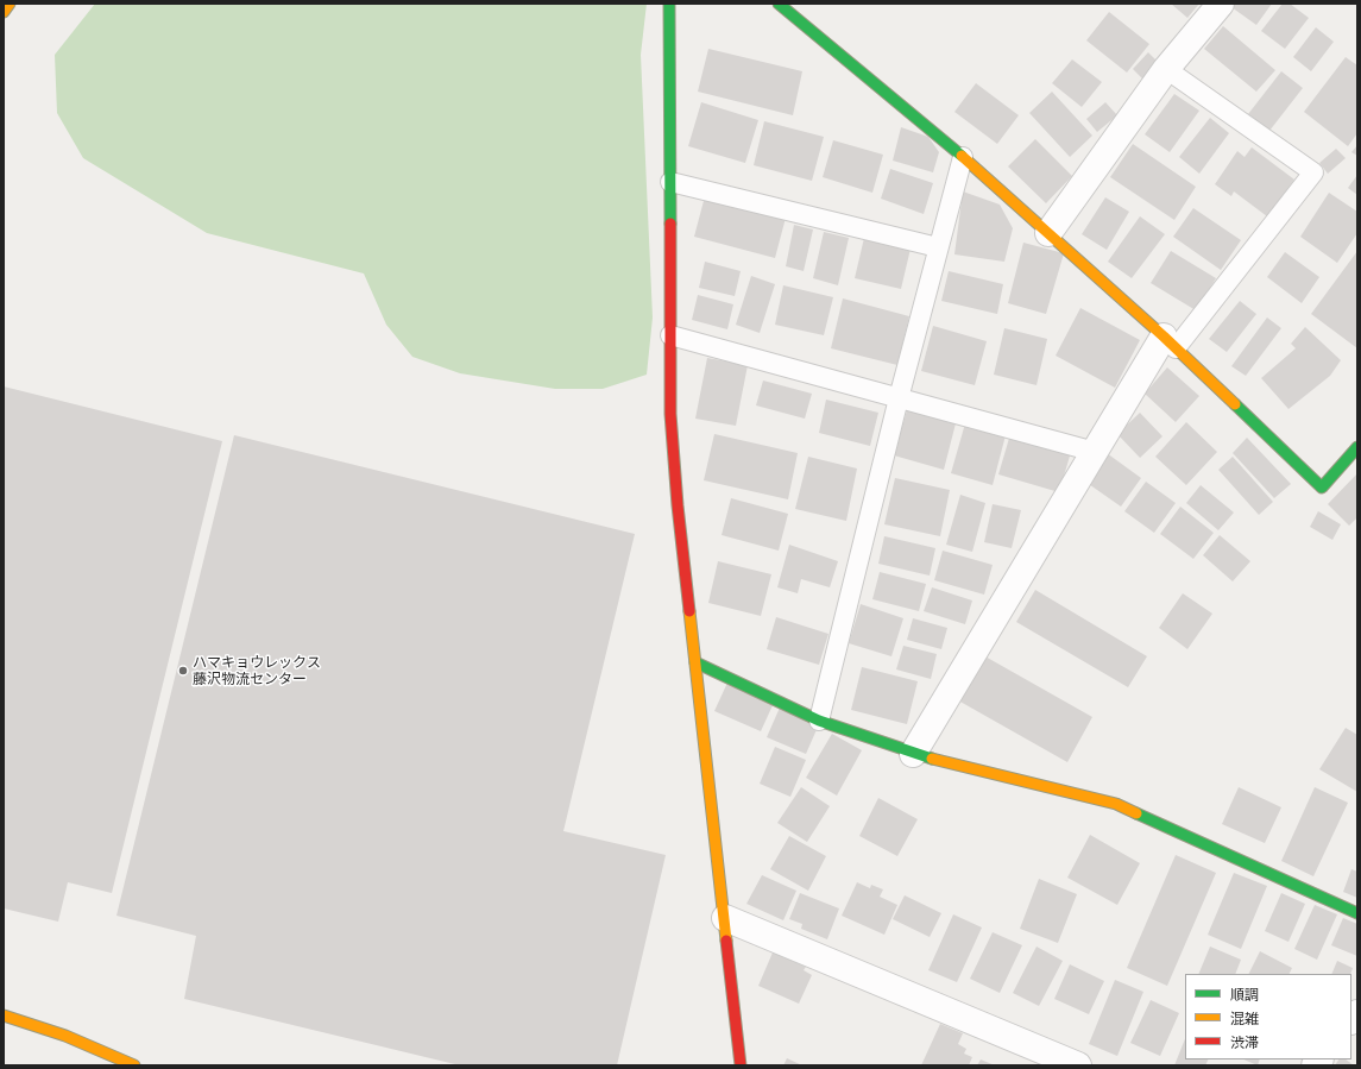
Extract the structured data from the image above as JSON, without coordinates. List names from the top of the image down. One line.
{"places":["ハマキョウレックス 藤沢物流センター"],"legend":["順調","混雑","渋滞"]}
